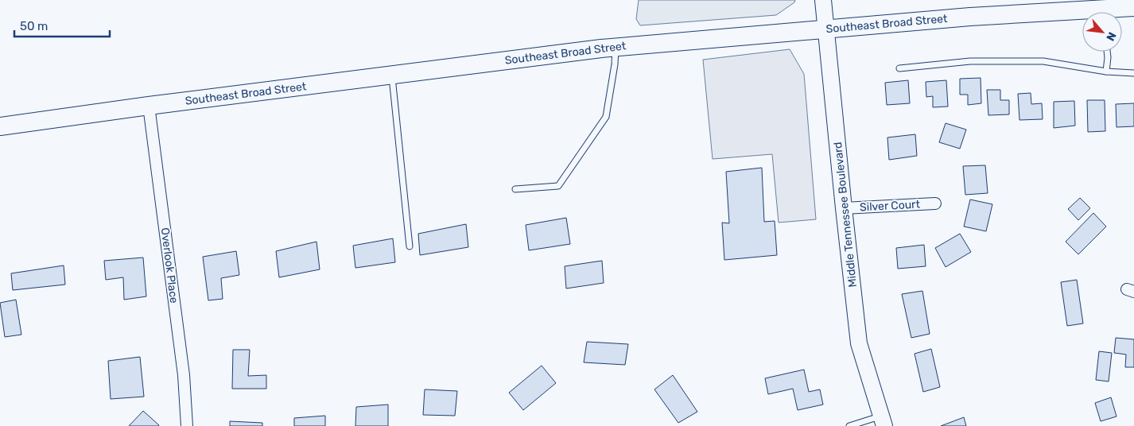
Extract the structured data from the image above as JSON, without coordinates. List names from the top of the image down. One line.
{"streets":{"main road":["Southeast Broad Street","Middle Tennessee Boulevard"],"street":["Silver Court","Overlook Place"]},"crossings":[["Southeast Broad Street","Middle Tennessee Boulevard"],["Southeast Broad Street","Overlook Place"],["Silver Court","Middle Tennessee Boulevard"]],"scale_bar":"50 m","north":"bottom right"}
